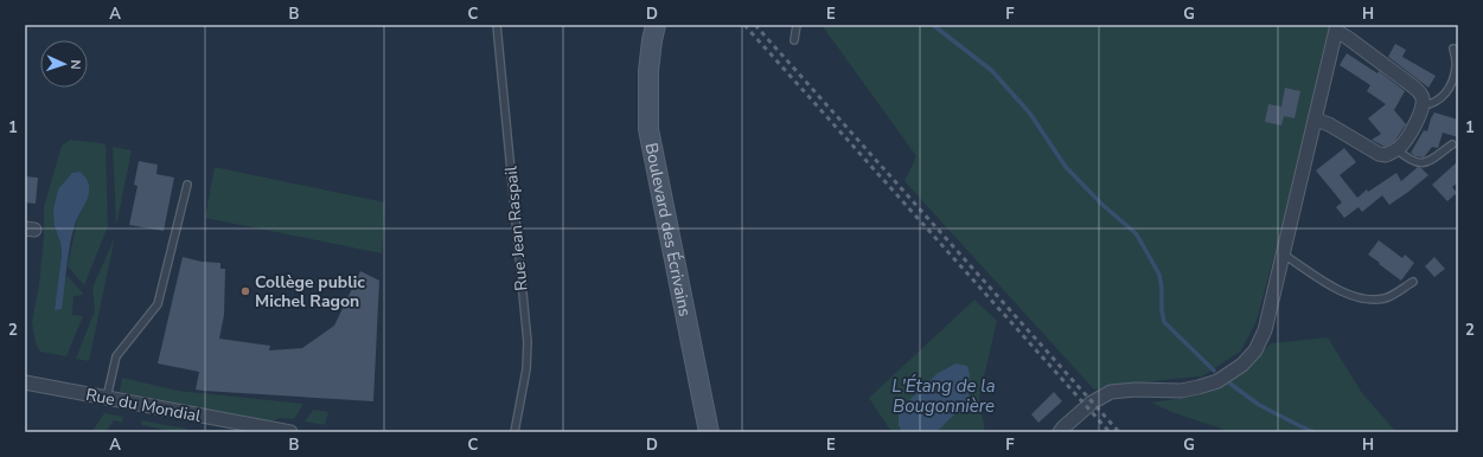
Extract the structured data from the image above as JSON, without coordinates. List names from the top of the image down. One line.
{"streets":{"main road":["Boulevard des Écrivains"],"street":["Rue du Mondial"],"lane":["Rue Jean Raspail"]},"water":["L'Étang de la Bougonnière"],"places":["Collège public Michel Ragon"],"north":"right","grid":{"columns":["A","B","C","D","E","F","G","H"],"rows":["1","2"]}}
